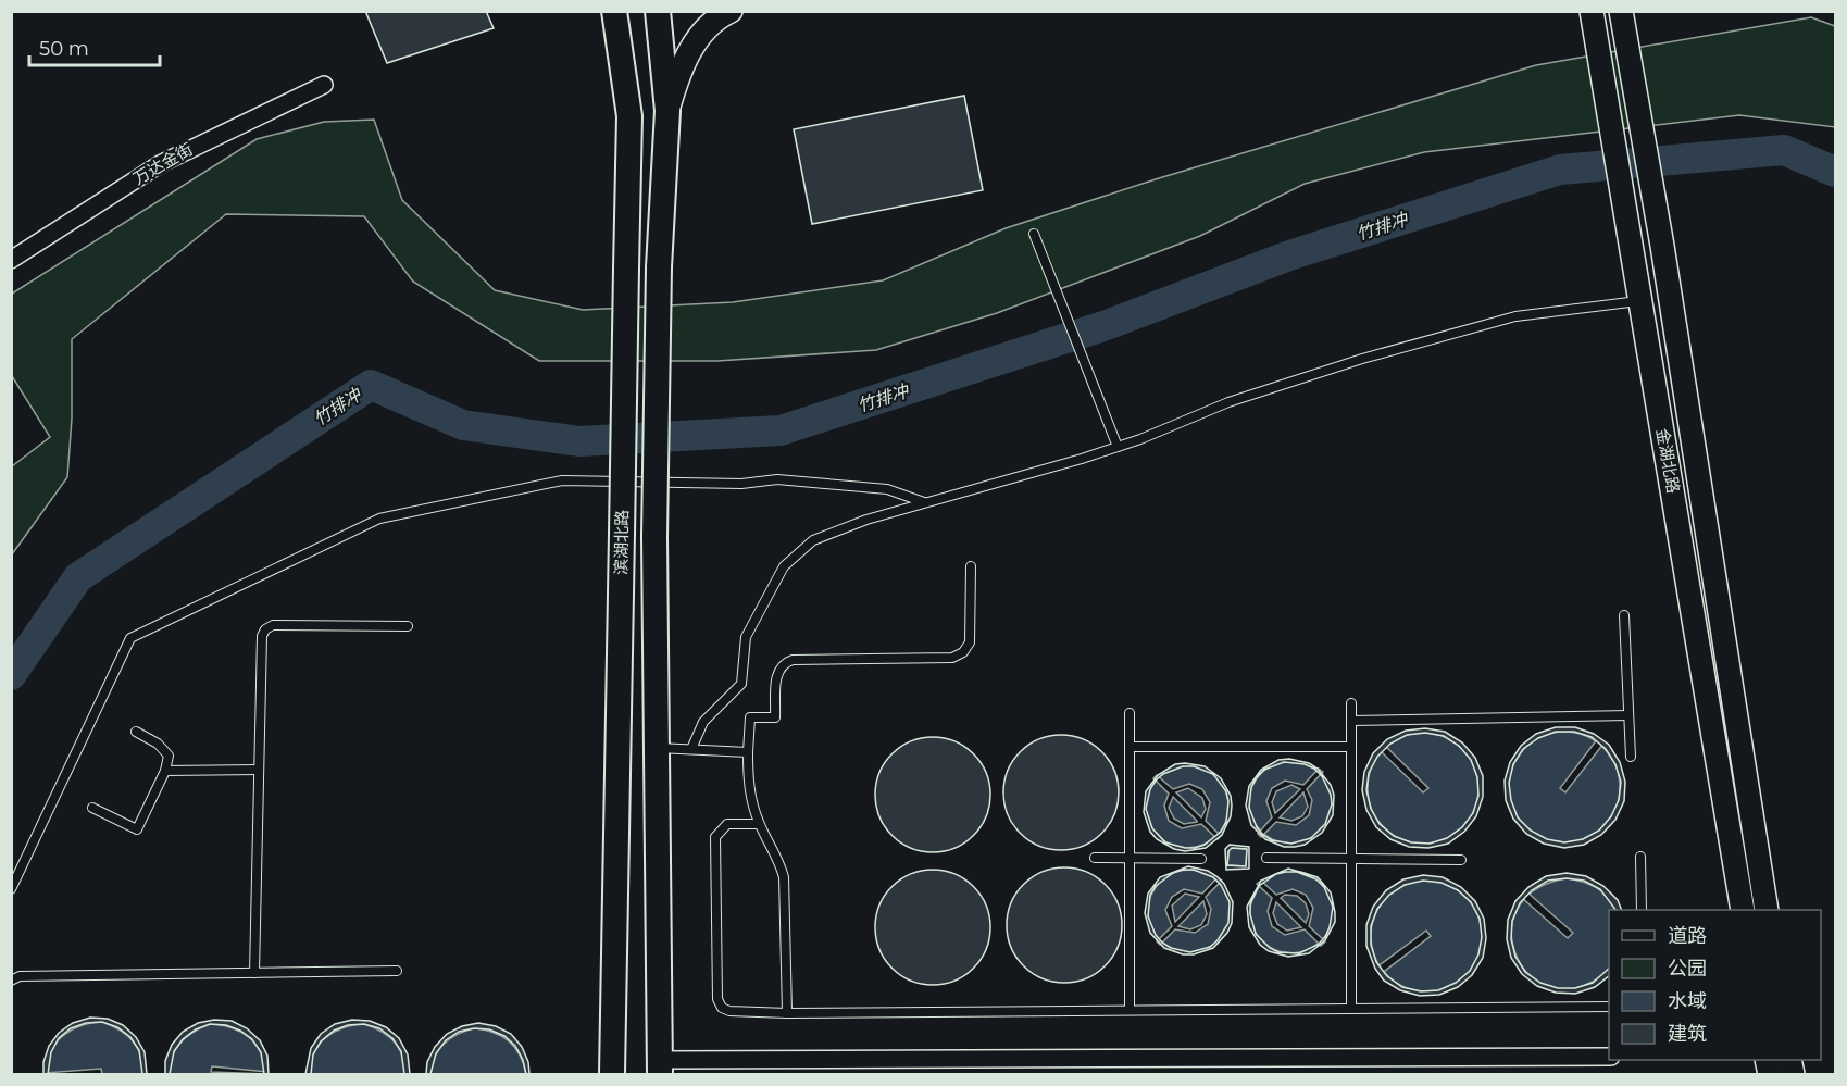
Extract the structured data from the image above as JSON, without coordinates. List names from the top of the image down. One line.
{"streets":{"main road":["金湖北路","滨湖北路"],"street":["万达金街"]},"water":["竹排冲"],"legend":["道路","公园","水域","建筑"],"scale_bar":"50 m"}
